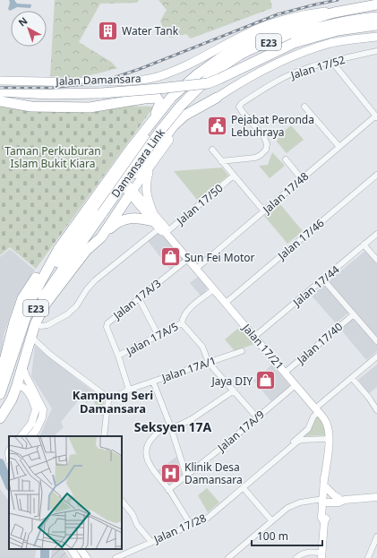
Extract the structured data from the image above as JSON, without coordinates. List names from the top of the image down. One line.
{"streets":{"highway":["E23","Damansara Link"],"main road":["Jalan Damansara"],"street":["Jalan 17/52","Jalan 17/48","Jalan 17/50","Jalan 17/46","Jalan 17/44","Jalan 17A/3","Jalan 17A/5","Jalan 17/40","Jalan 17/21","Jalan 17A/1","Jalan 17A/9","Jalan 17/28"]},"crossings":[["Jalan Damansara","Damansara Link"],["Jalan 17/48","Jalan 17/21"],["Jalan 17/50","Jalan 17/21"],["Jalan 17/46","Jalan 17/21"],["Jalan 17/44","Jalan 17/21"],["Jalan 17A/3","Jalan 17A/5"],["Jalan 17A/3","Jalan 17/21"],["Jalan 17A/3","Jalan 17A/1"],["Jalan 17A/5","Jalan 17/21"],["Jalan 17/40","Jalan 17/21"],["Jalan 17/21","Jalan 17A/9"],["Jalan 17/21","Jalan 17/28"]],"districts":["Kampung Seri Damansara","Seksyen 17A"],"parks":["Taman Perkuburan Islam Bukit Kiara"],"places":{"building":["Water Tank"],"public building":["Pejabat Peronda Lebuhraya"],"shop":["Sun Fei Motor","Jaya DIY"],"hospital":["Klinik Desa Damansara"]},"scale_bar":"100 m","north":"top left"}
